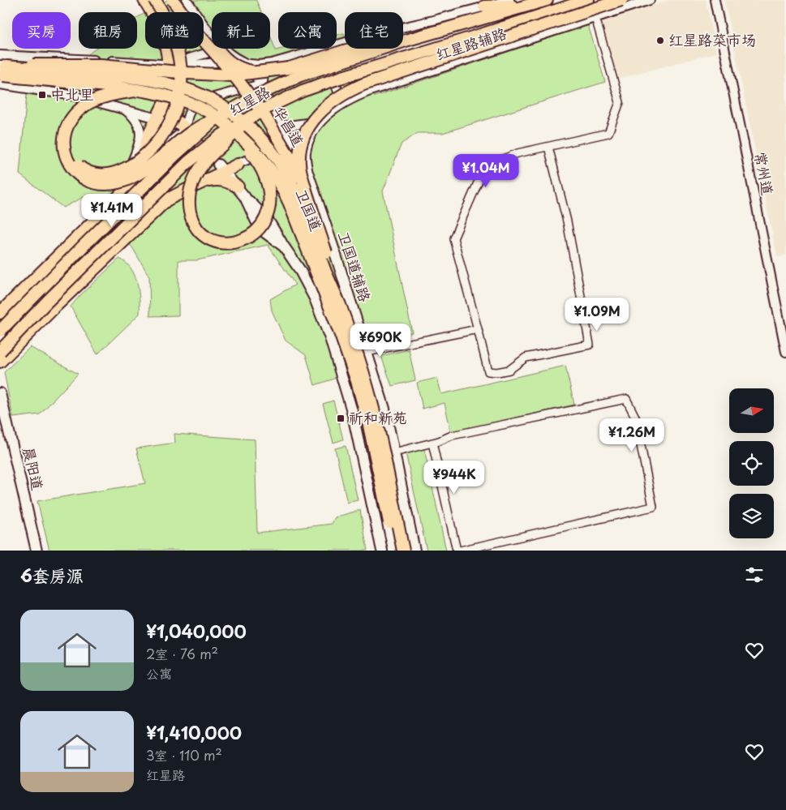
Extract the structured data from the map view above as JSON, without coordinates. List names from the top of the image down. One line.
{"streets":{"main road":["红星路","华昌道","卫国道","卫国道辅路","晨阳道"],"street":["红星路辅路","常州道"]},"crossings":[["红星路辅路","卫国道辅路"],["华昌道","卫国道"]],"places":{"other":["红星路菜市场"],"transit":["中北里","祈和新苑"]},"north":"right","page":{"chip":["买房","租房","筛选","新上","公寓","住宅"],"price":["¥1.04M","¥1.41M","¥1.09M","¥690K","¥1.26M","¥944K"],"heading":"6套房源","list":[{"name":"¥1,040,000","note":"2室 · 76 m² · 公寓"},{"name":"¥1,410,000","note":"3室 · 110 m² · 红星路"}]}}
